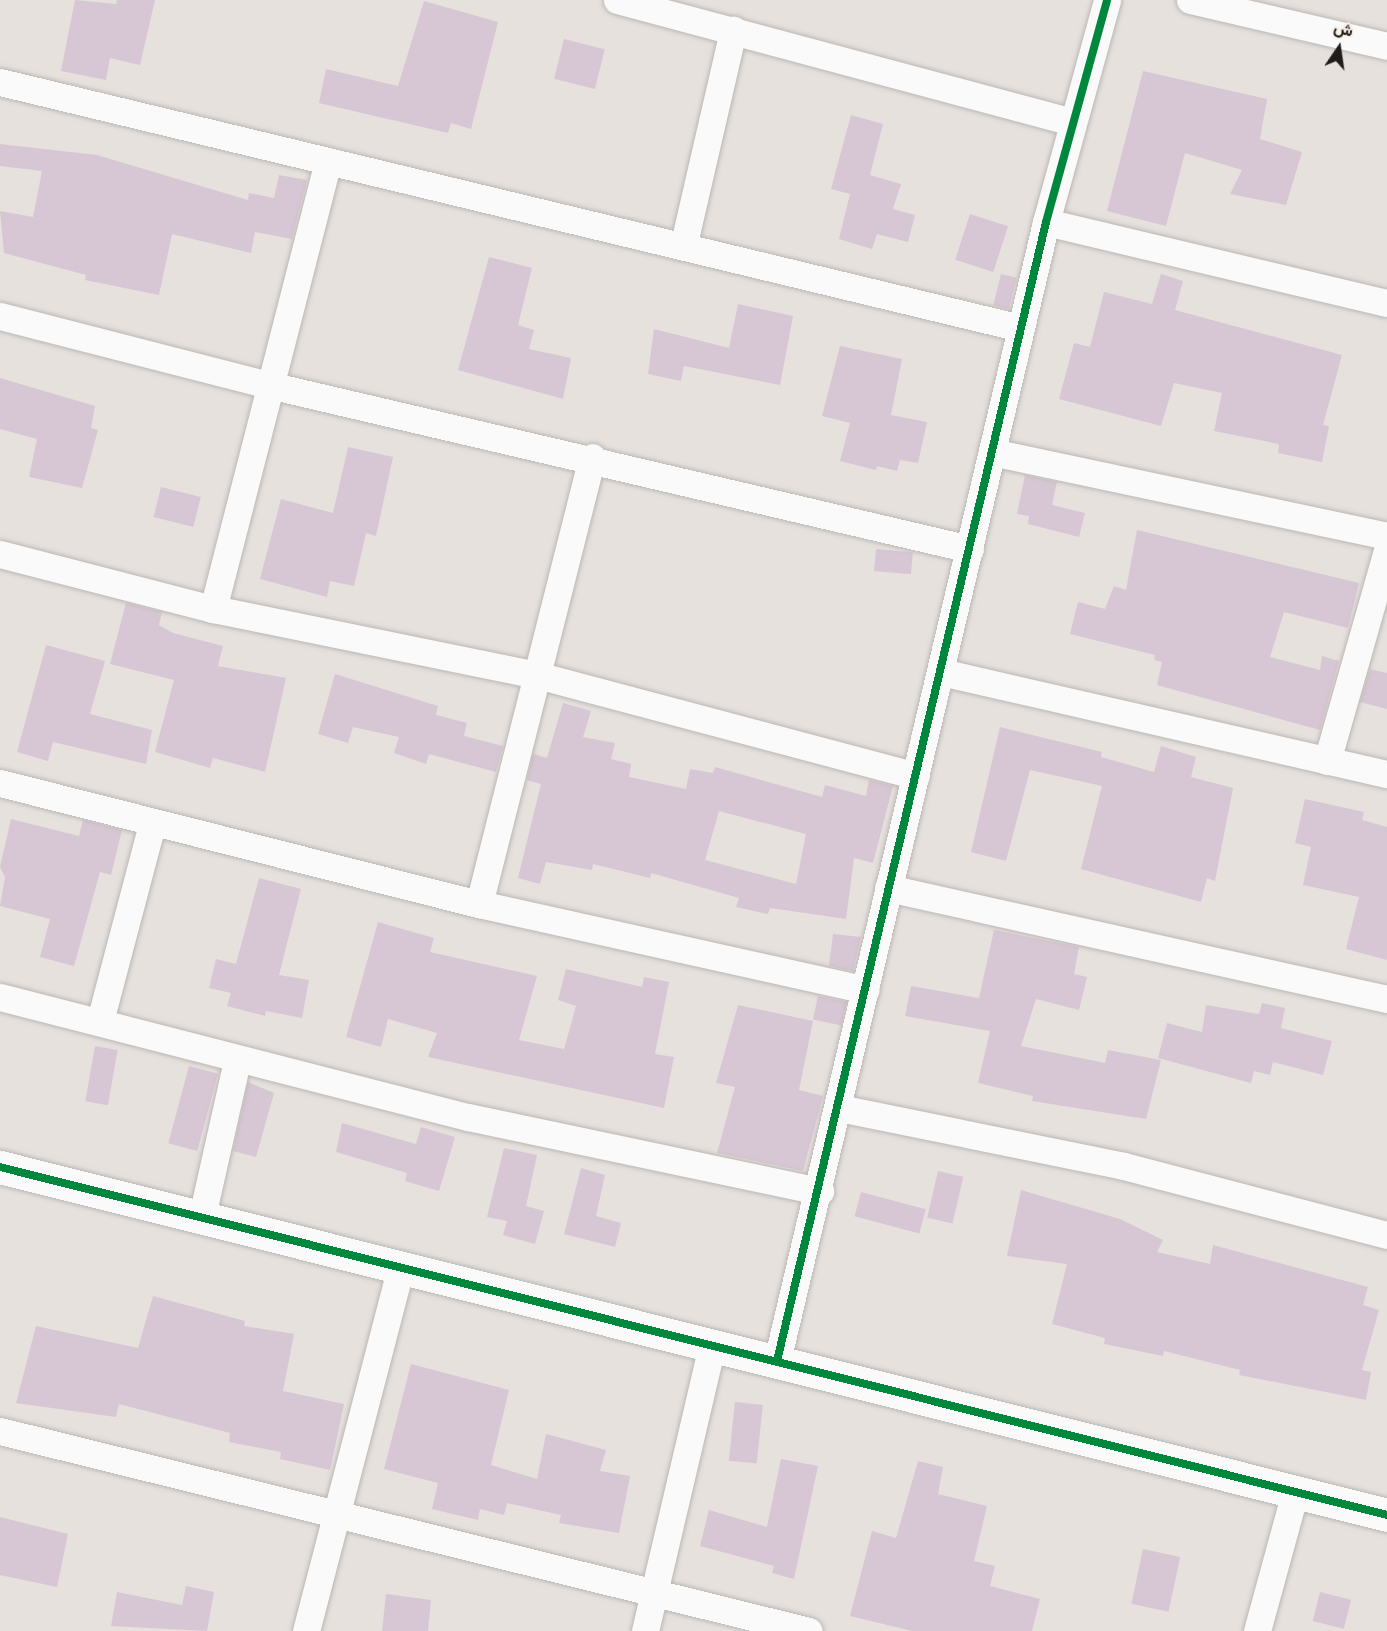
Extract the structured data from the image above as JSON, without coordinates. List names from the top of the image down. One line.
{"north":"top"}
